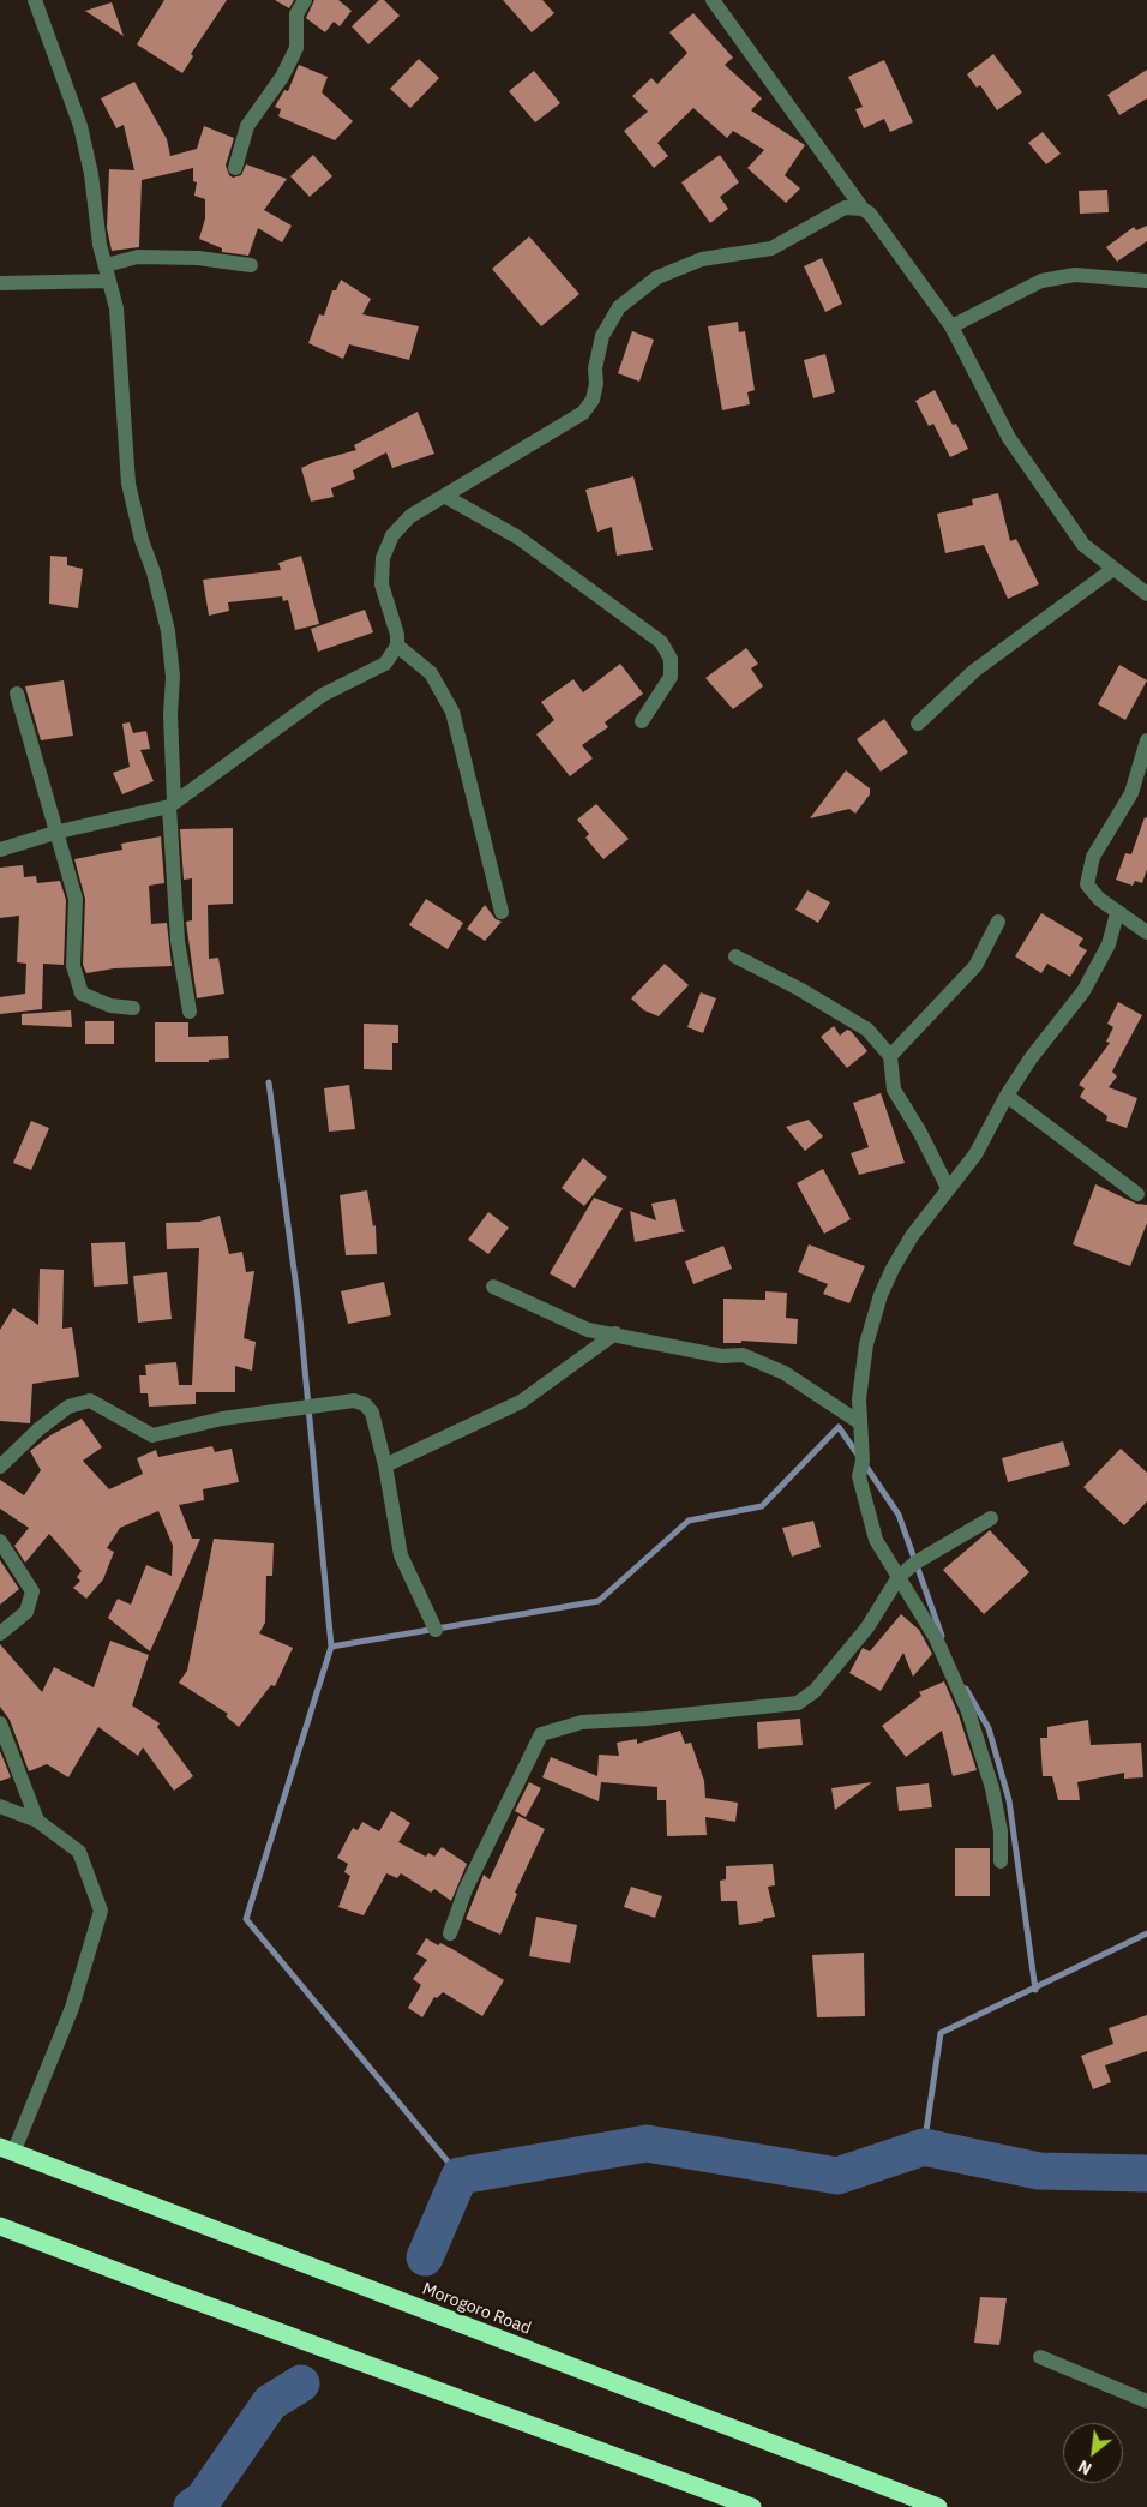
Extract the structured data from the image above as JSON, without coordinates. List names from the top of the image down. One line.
{"streets":{"highway":["Morogoro Road"]},"north":"bottom left"}
